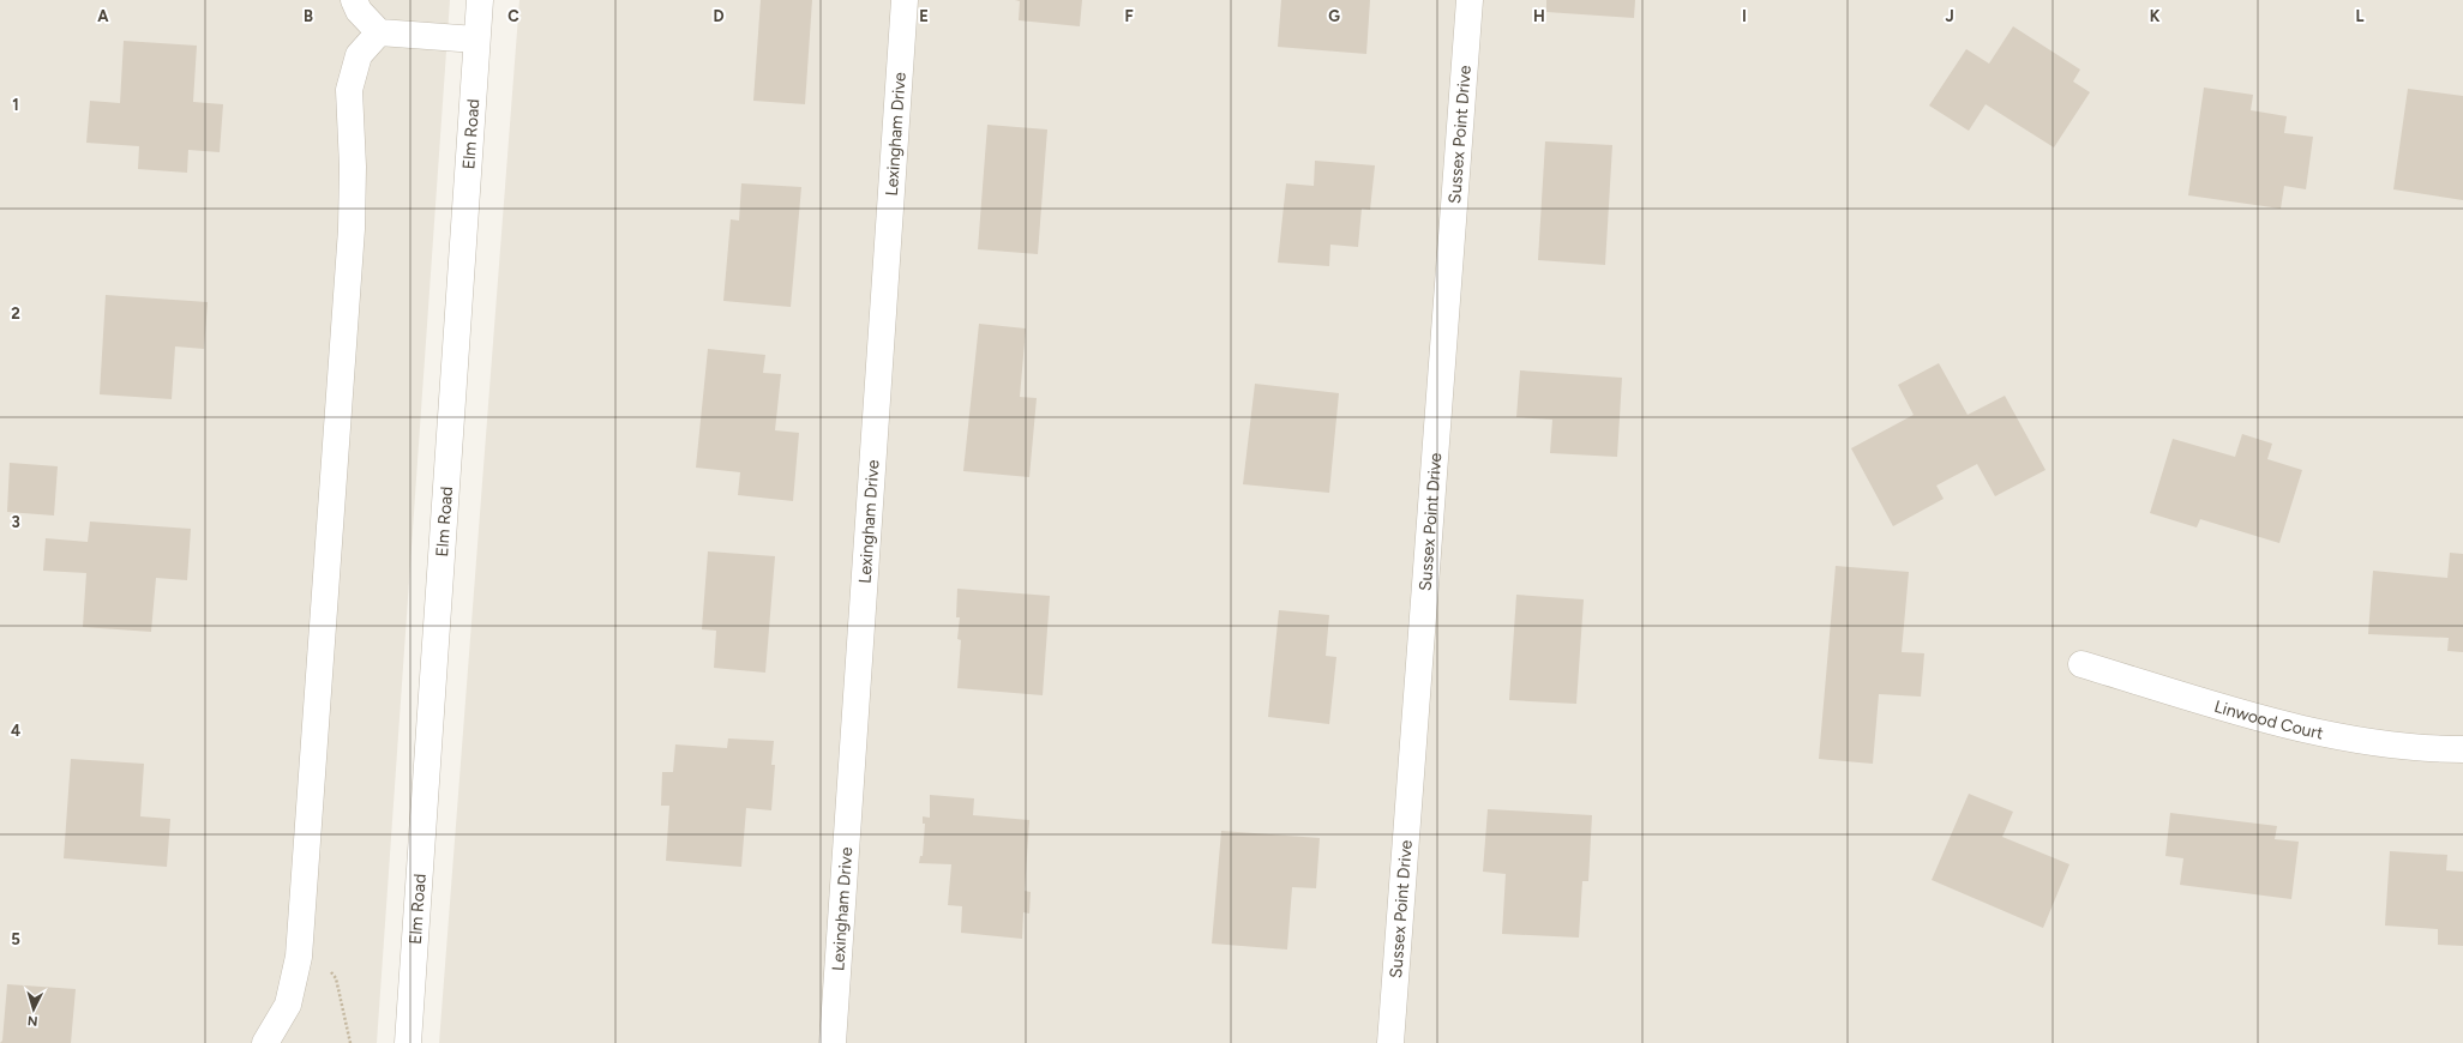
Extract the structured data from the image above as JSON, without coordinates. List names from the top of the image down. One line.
{"streets":{"street":["Elm Road","Lexingham Drive","Sussex Point Drive","Linwood Court"]},"north":"bottom","grid":{"columns":["A","B","C","D","E","F","G","H","I","J","K","L"],"rows":["1","2","3","4","5"]}}
